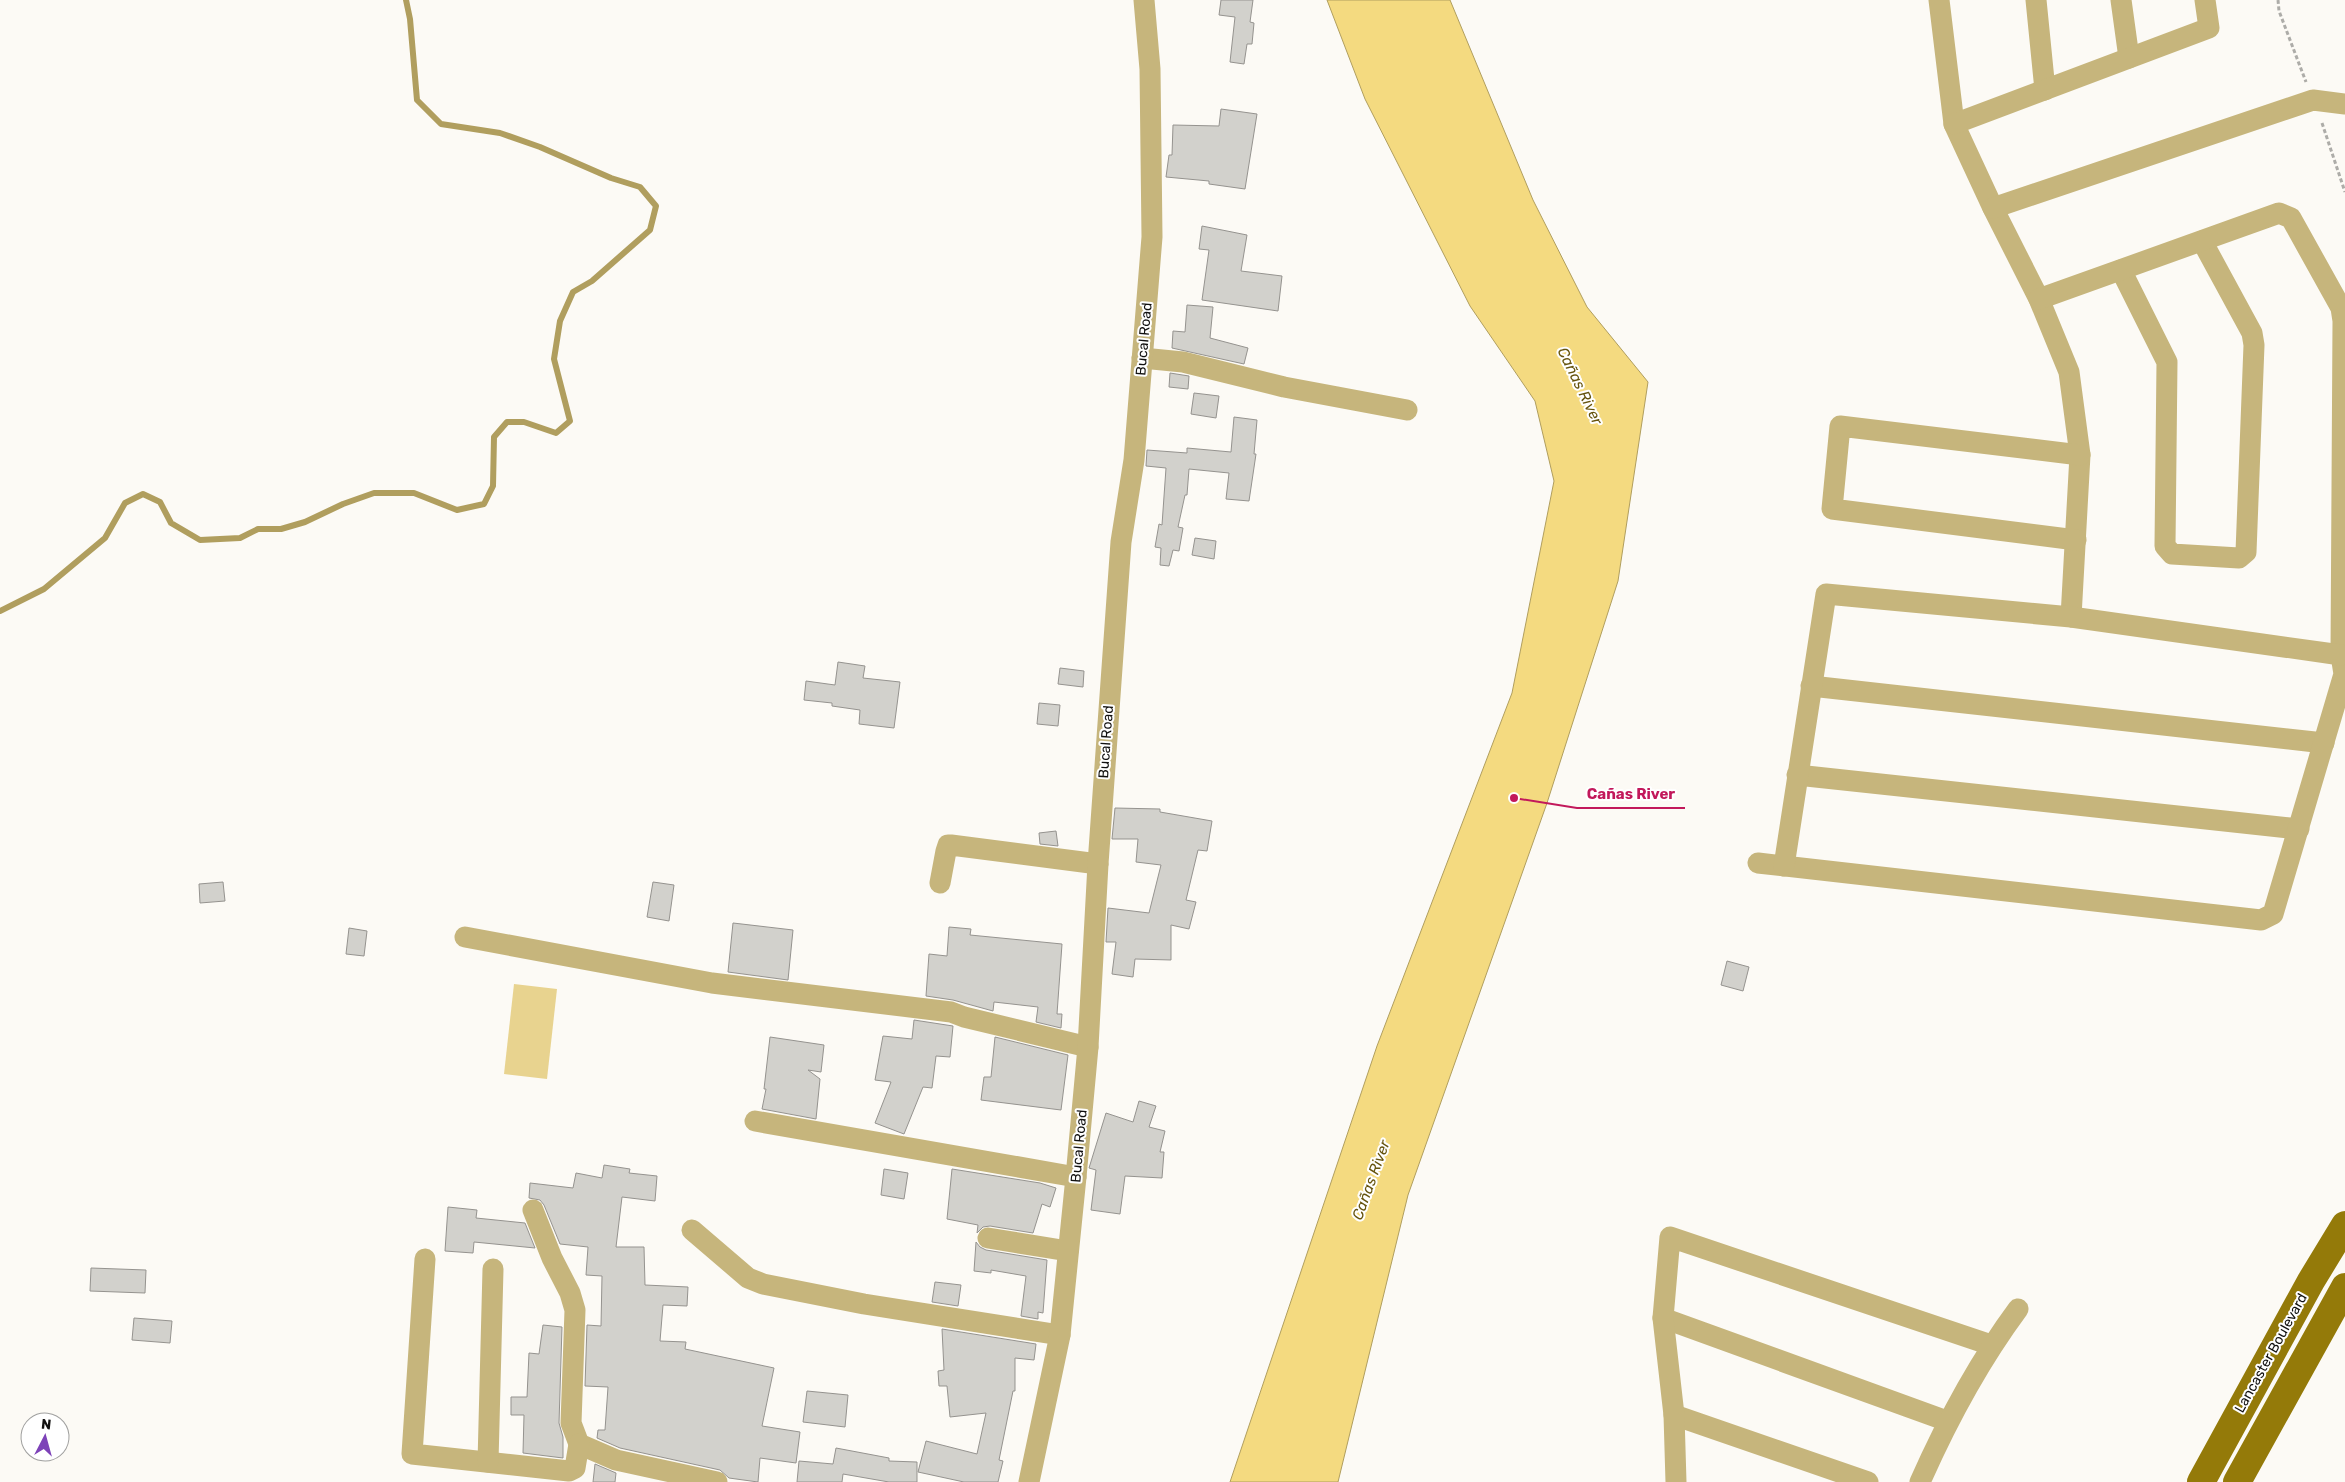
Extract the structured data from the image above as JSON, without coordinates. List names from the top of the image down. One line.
{"streets":{"main road":["Lancaster Boulevard"],"street":["Bucal Road"]},"water":["Cañas River"],"places":["Cañas River"],"north":"top"}
